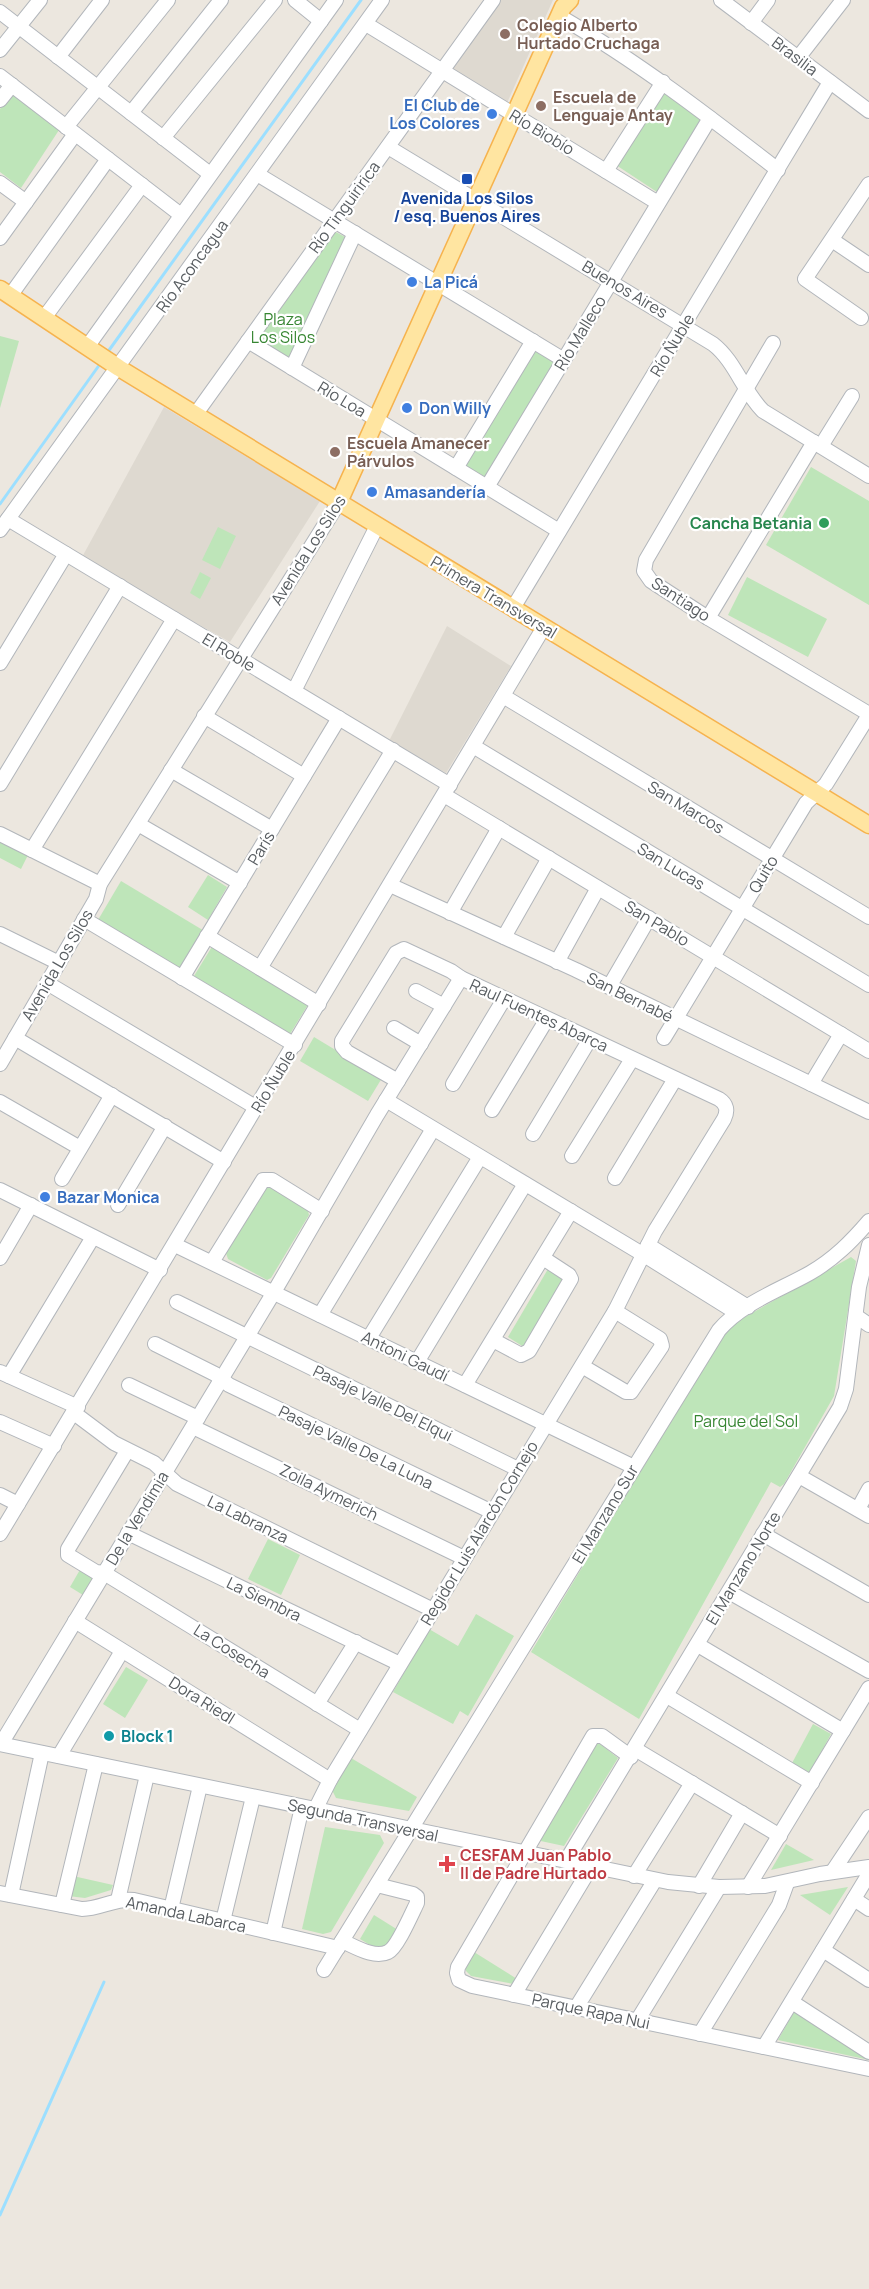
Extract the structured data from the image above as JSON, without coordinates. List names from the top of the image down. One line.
{"streets":{"main road":["Avenida Los Silos","Primera Transversal"],"street":["Brasilia","Río Biobío","Río Tinguiririca","Río Aconcagua","Buenos Aires","Río Malleco","Río Ñuble","Río Loa","Santiago","El Roble","San Marcos","París","San Lucas","Quito","San Pablo","San Bernabé","Raul Fuentes Abarca","Antoni Gaudí","Pasaje Valle Del Elqui","Pasaje Valle De La Luna","Zoila Aymerich","El Manzano Sur","De la Vendimia","La Labranza","Regidor Luis Alarcón Cornejo","El Manzano Norte","La Siembra","La Cosecha","Dora Riedl","Segunda Transversal","Amanda Labarca","Parque Rapa Nui"]},"crossings":[["Brasilia","Río Ñuble"],["Río Biobío","Río Tinguiririca"],["Río Biobío","Río Aconcagua"],["Río Biobío","Río Malleco"],["Río Biobío","Avenida Los Silos"],["Río Tinguiririca","Buenos Aires"],["Río Tinguiririca","Río Loa"],["Río Tinguiririca","Primera Transversal"],["Río Aconcagua","Primera Transversal"],["Río Aconcagua","El Roble"],["Buenos Aires","Río Malleco"],["Buenos Aires","Río Ñuble"],["Buenos Aires","Avenida Los Silos"],["Buenos Aires","Santiago"],["Río Malleco","Río Loa"],["Río Ñuble","Río Loa"],["Río Ñuble","Primera Transversal"],["Río Ñuble","El Roble"],["Río Ñuble","San Marcos"],["Río Ñuble","San Lucas"],["Río Ñuble","San Pablo"],["Río Ñuble","San Bernabé"],["Río Ñuble","Antoni Gaudí"],["Río Ñuble","La Labranza"],["Río Loa","Avenida Los Silos"],["Avenida Los Silos","Primera Transversal"],["Avenida Los Silos","El Roble"],["Primera Transversal","Quito"],["Santiago","Quito"],["El Roble","París"],["El Roble","San Pablo"],["San Marcos","Quito"],["San Lucas","Quito"],["Quito","San Pablo"],["Quito","San Bernabé"],["Raul Fuentes Abarca","Antoni Gaudí"],["Raul Fuentes Abarca","De la Vendimia"],["Raul Fuentes Abarca","Regidor Luis Alarcón Cornejo"],["Antoni Gaudí","El Manzano Sur"],["Antoni Gaudí","De la Vendimia"],["Antoni Gaudí","Regidor Luis Alarcón Cornejo"],["Pasaje Valle Del Elqui","De la Vendimia"],["Pasaje Valle Del Elqui","Regidor Luis Alarcón Cornejo"],["Pasaje Valle De La Luna","De la Vendimia"],["Pasaje Valle De La Luna","Regidor Luis Alarcón Cornejo"],["Zoila Aymerich","De la Vendimia"],["Zoila Aymerich","Regidor Luis Alarcón Cornejo"],["El Manzano Sur","Segunda Transversal"],["El Manzano Sur","Amanda Labarca"],["De la Vendimia","La Labranza"],["De la Vendimia","La Siembra"],["De la Vendimia","La Cosecha"],["De la Vendimia","Dora Riedl"],["De la Vendimia","Segunda Transversal"],["La Labranza","Regidor Luis Alarcón Cornejo"],["La Labranza","La Cosecha"],["Regidor Luis Alarcón Cornejo","La Siembra"],["Regidor Luis Alarcón Cornejo","La Cosecha"],["Regidor Luis Alarcón Cornejo","Dora Riedl"],["Regidor Luis Alarcón Cornejo","Segunda Transversal"],["Regidor Luis Alarcón Cornejo","Amanda Labarca"],["El Manzano Norte","Segunda Transversal"],["Segunda Transversal","Parque Rapa Nui"]],"parks":["Plaza Los Silos","Parque del Sol"],"places":{"other":["Colegio Alberto Hurtado Cruchaga","Escuela de Lenguaje Antay","El Club de Los Colores","La Picá","Don Willy","Escuela Amanecer Párvulos","Amasandería","Cancha Betania","Bazar Monica","Block 1"],"transit":["Avenida Los Silos / esq. Buenos Aires"],"health":["CESFAM Juan Pablo II de Padre Hurtado"]}}
